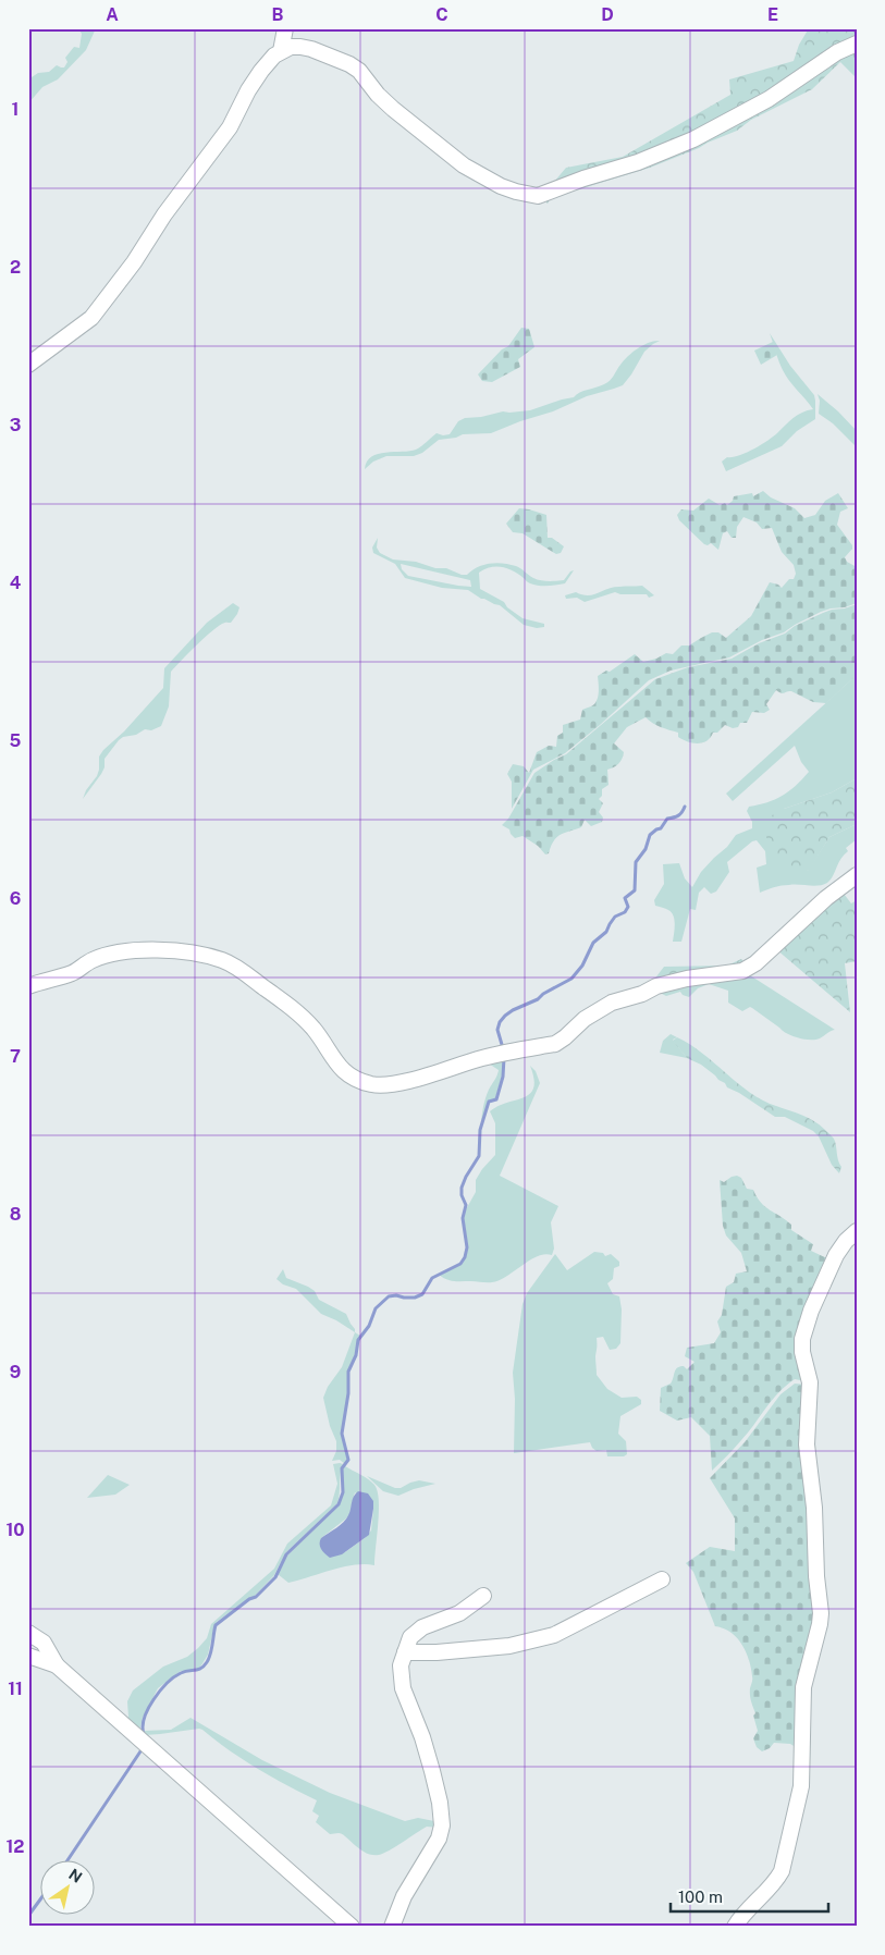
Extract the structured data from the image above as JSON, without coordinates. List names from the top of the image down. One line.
{"scale_bar":"100 m","north":"top right","grid":{"columns":["A","B","C","D","E"],"rows":["1","2","3","4","5","6","7","8","9","10","11","12"]}}
